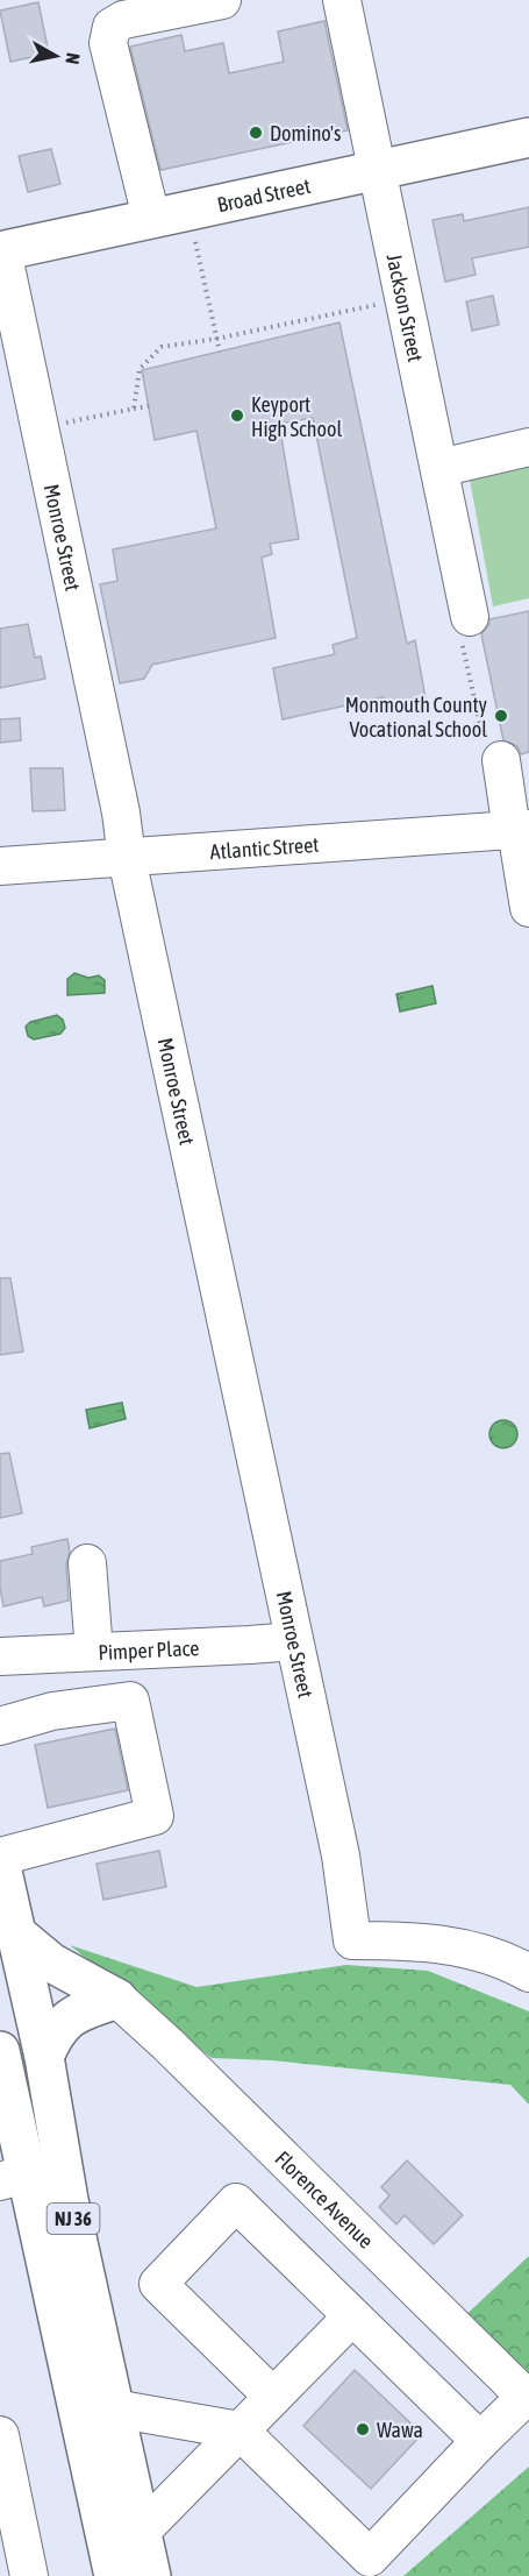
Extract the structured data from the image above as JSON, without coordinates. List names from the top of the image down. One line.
{"streets":{"main road":["Broad Street","NJ 36"],"street":["Jackson Street","Monroe Street","Atlantic Street","Pimper Place","Florence Avenue"]},"crossings":[["Broad Street","Jackson Street"],["Broad Street","Monroe Street"],["Monroe Street","Atlantic Street"],["Monroe Street","Pimper Place"]],"places":["Domino's","Keyport High School","Monmouth County Vocational School","Wawa"],"north":"right"}
